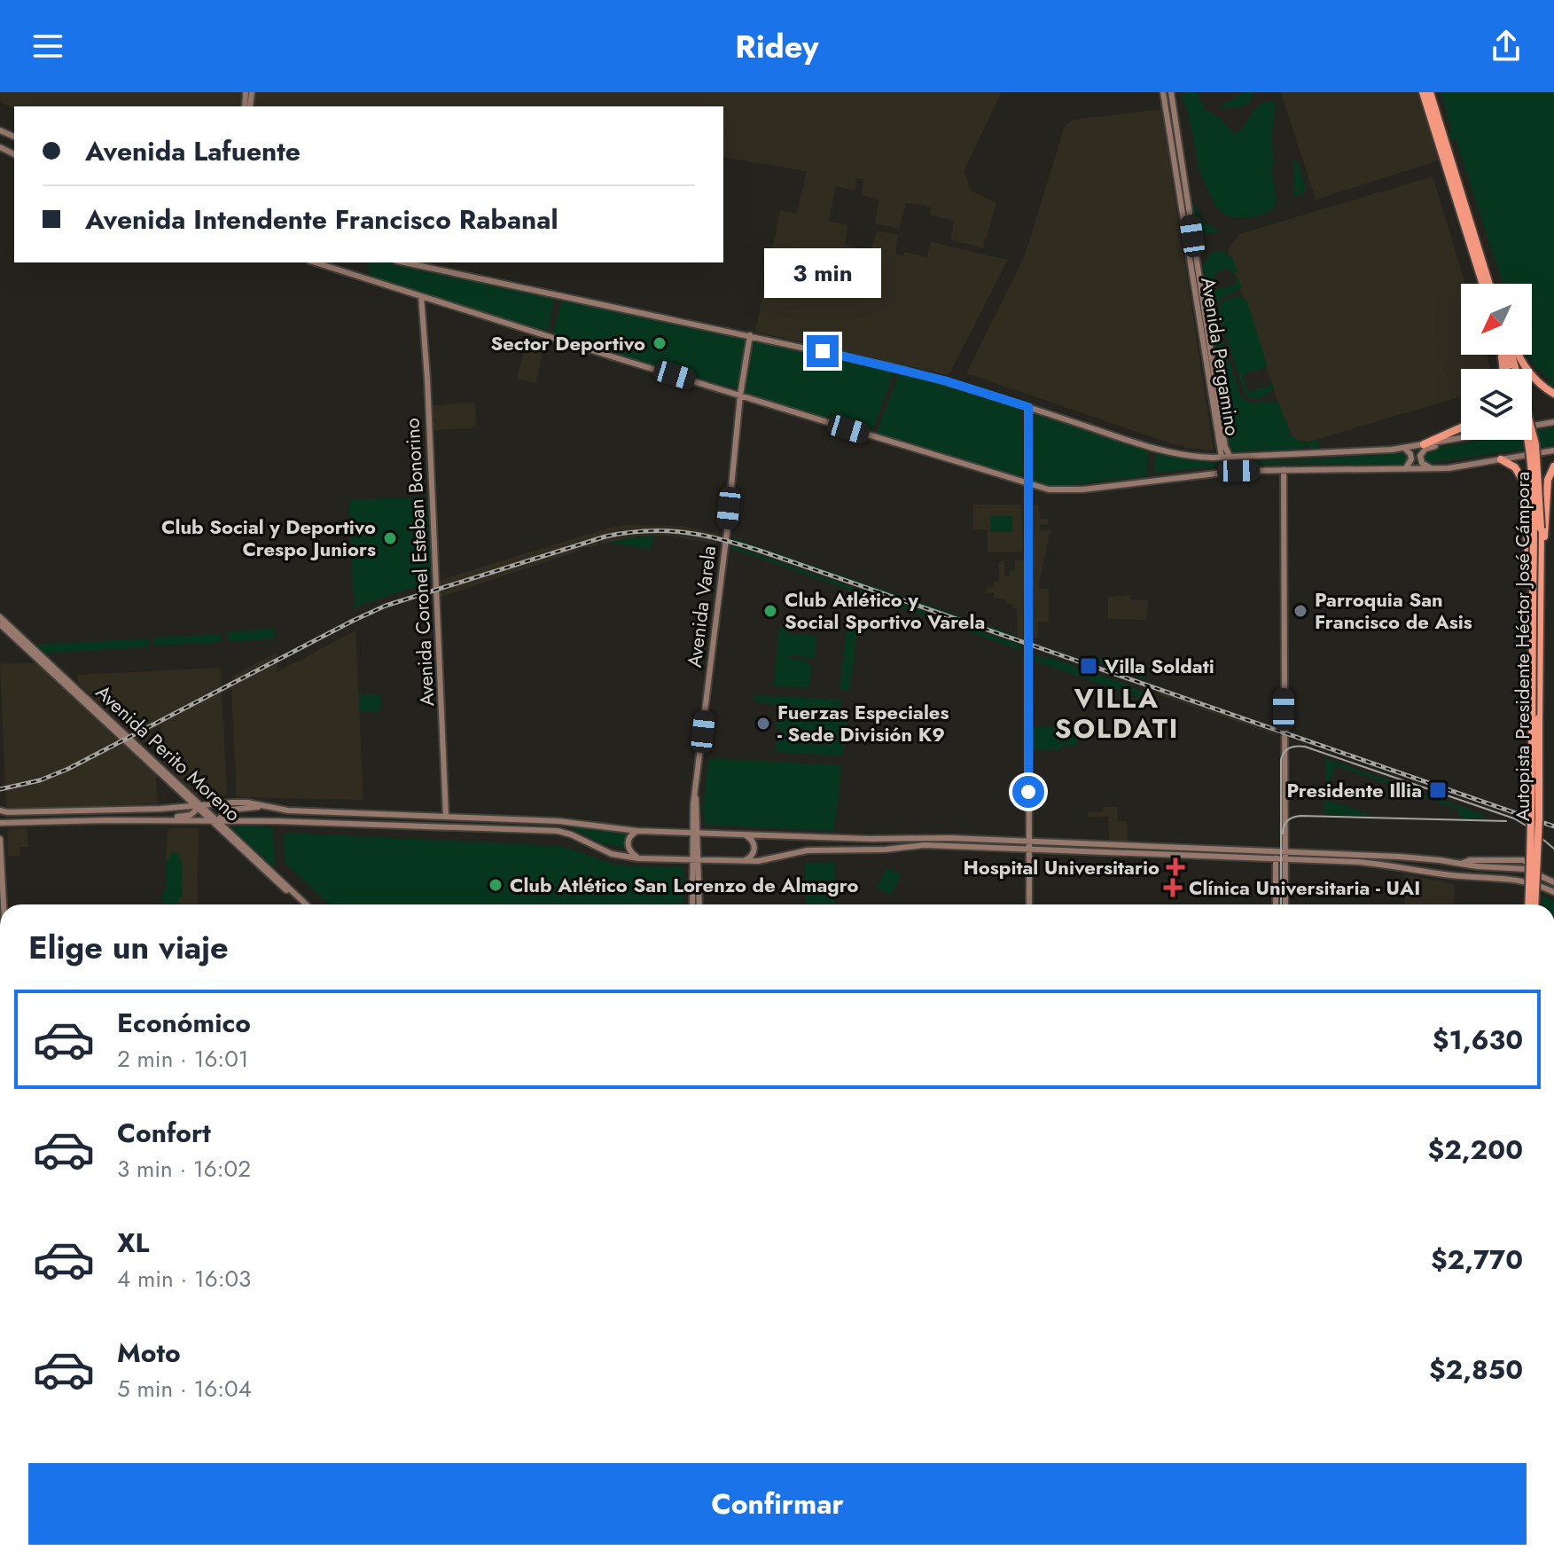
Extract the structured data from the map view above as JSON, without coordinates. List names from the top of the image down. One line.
{"streets":{"highway":["Autopista Presidente Héctor José Cámpora"],"main road":["Avenida Pergamino","Avenida Coronel Esteban Bonorino","Avenida Varela","Avenida Perito Moreno"]},"districts":["VILLA SOLDATI"],"places":{"other":["Sector Deportivo","Club Social y Deportivo Crespo Juniors","Club Atlético y Social Sportivo Varela","Parroquia San Francisco de Asis","Fuerzas Especiales - Sede División K9","Club Atlético San Lorenzo de Almagro"],"transit":["Villa Soldati","Presidente Illia"],"health":["Hospital Universitario","Clínica Universitaria - UAI"]},"north":"bottom left","page":{"header":"Ridey","banner":["Avenida Lafuente","Avenida Intendente Francisco Rabanal"],"bubble":"3 min","heading":"Elige un viaje","list":[{"name":"Económico","note":"2 min · 16:01","value":"$1,630"},{"name":"Confort","note":"3 min · 16:02","value":"$2,200"},{"name":"XL","note":"4 min · 16:03","value":"$2,770"},{"name":"Moto","note":"5 min · 16:04","value":"$2,850"}],"buttons":"Confirmar"}}
